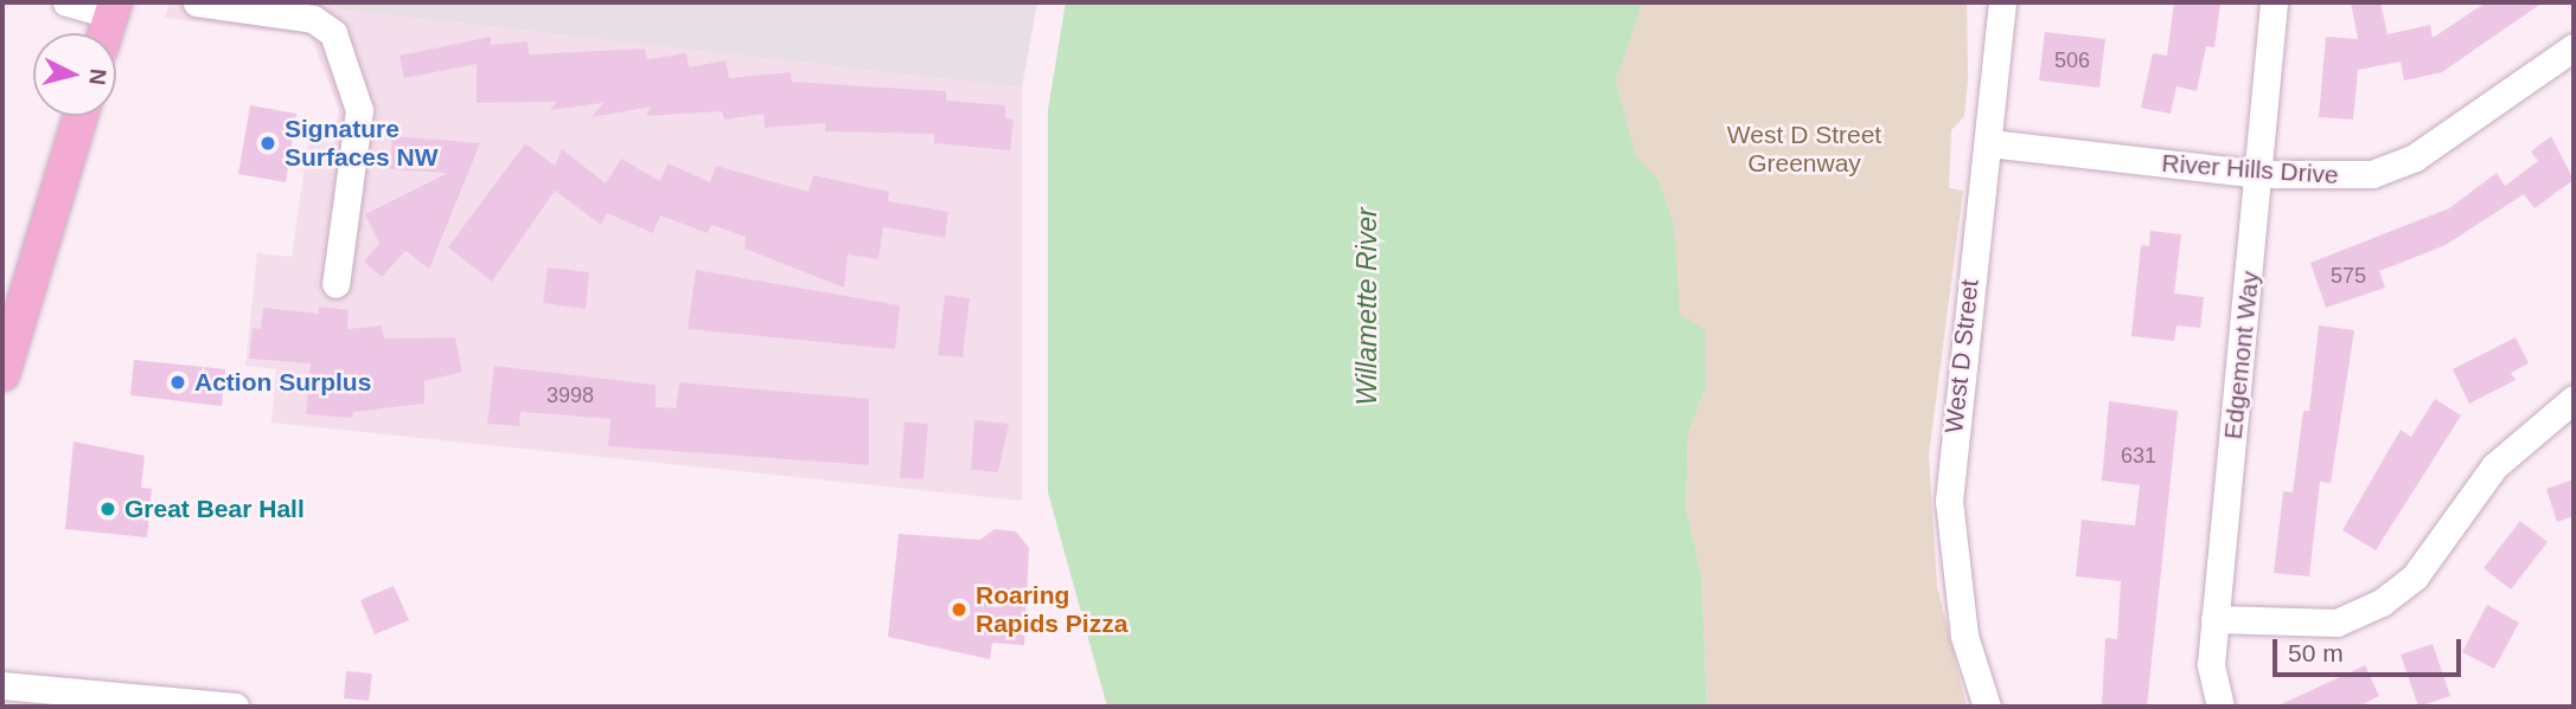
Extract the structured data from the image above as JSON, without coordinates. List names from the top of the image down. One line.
{"streets":{"street":["River Hills Drive","Edgemont Way","West D Street"]},"crossings":[["River Hills Drive","Edgemont Way"],["River Hills Drive","West D Street"]],"water":["Willamette River"],"parks":["West D Street Greenway"],"places":["Signature Surfaces NW","Action Surplus","Great Bear Hall","Roaring Rapids Pizza"],"house_numbers":["506","575","3998","631"],"scale_bar":"50 m","north":"right"}
